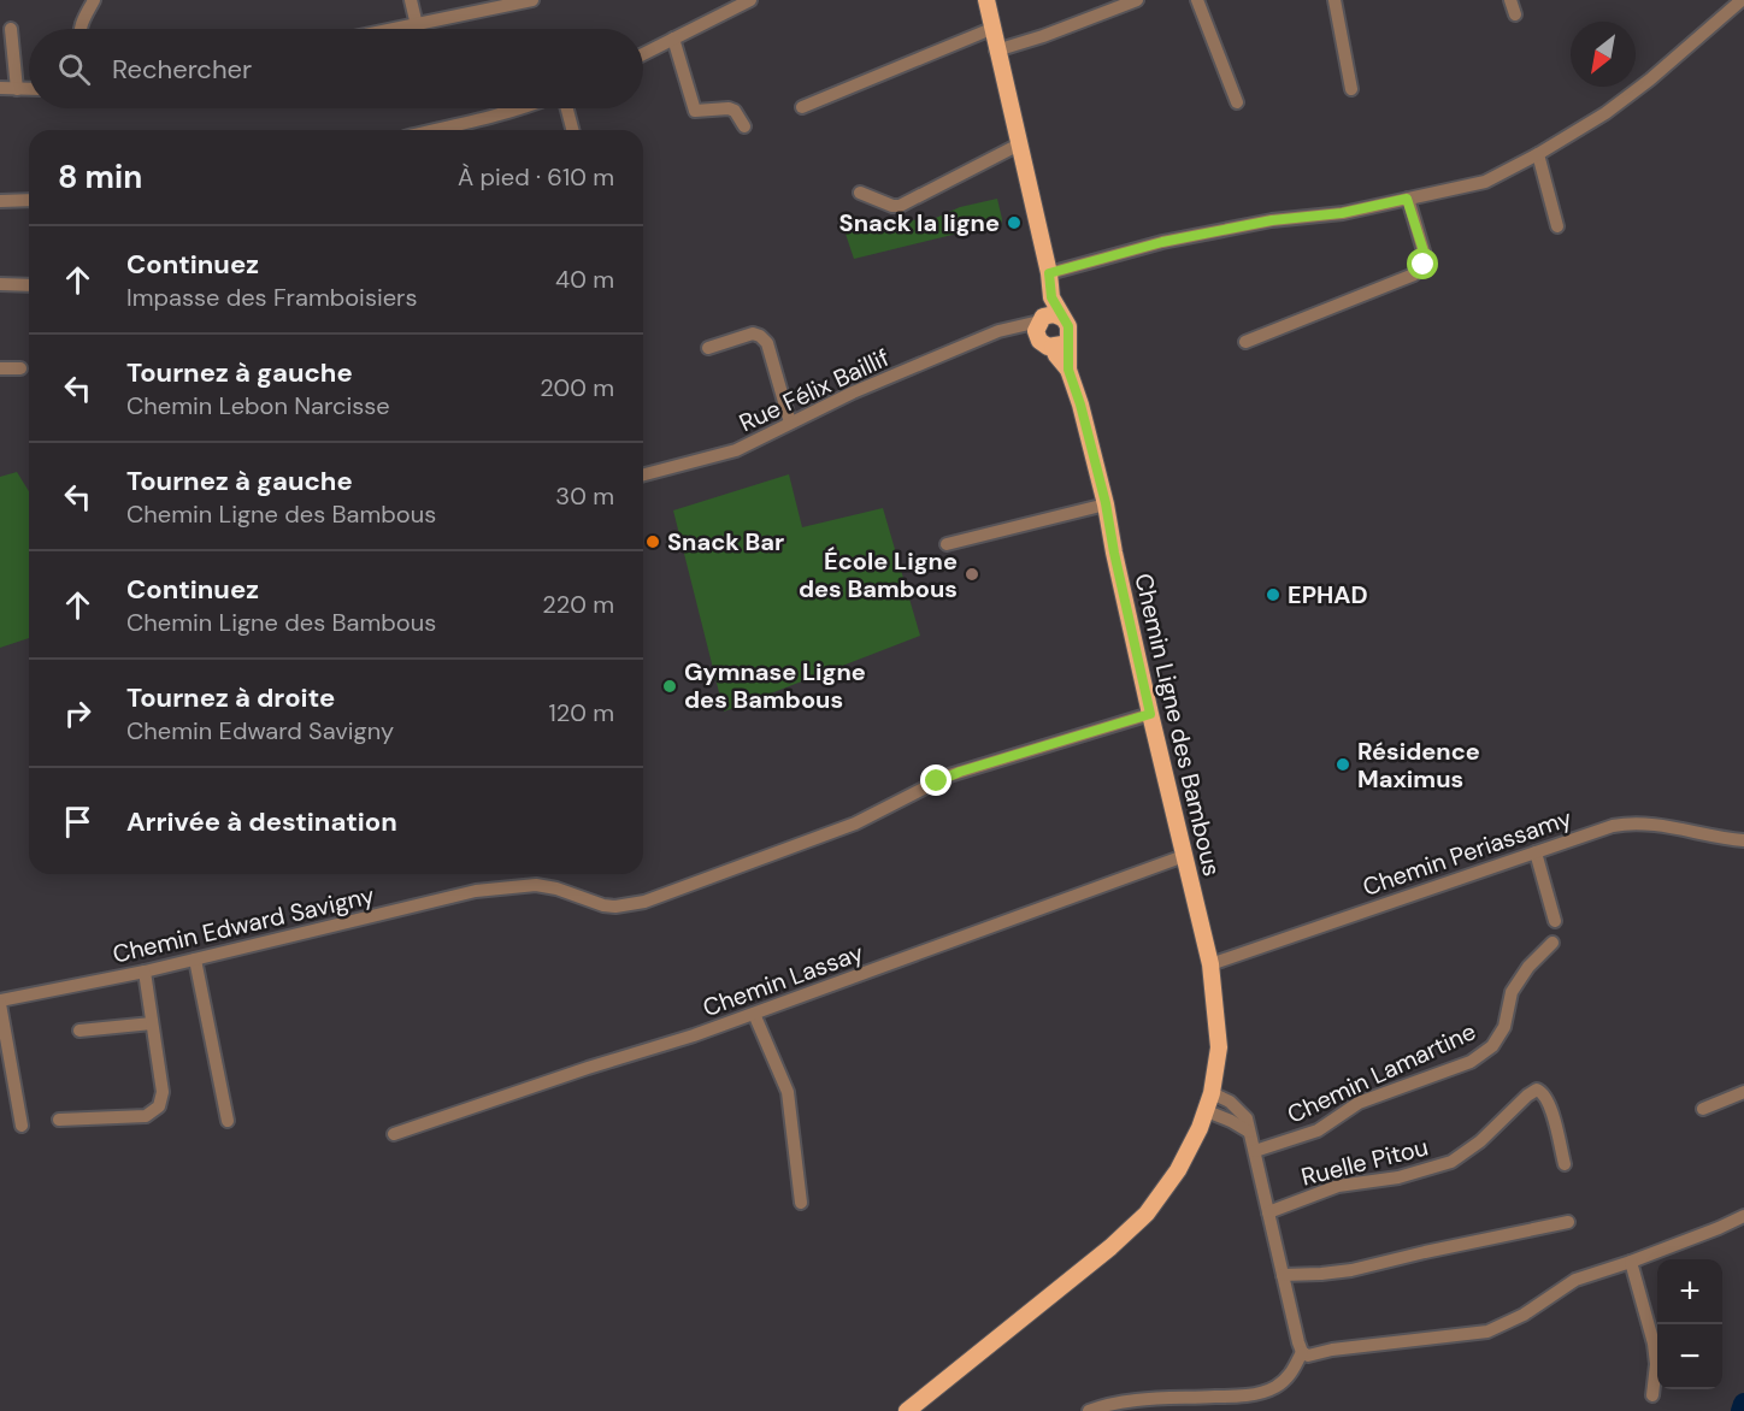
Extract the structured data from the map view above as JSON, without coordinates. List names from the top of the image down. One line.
{"streets":{"main road":["Chemin Ligne des Bambous"],"street":["Rue Félix Baillif","Chemin Periassamy","Chemin Edward Savigny","Chemin Lassay","Chemin Lamartine","Ruelle Pitou"]},"crossings":[["Rue Félix Baillif","Chemin Ligne des Bambous"],["Chemin Ligne des Bambous","Chemin Periassamy"],["Chemin Ligne des Bambous","Chemin Edward Savigny"],["Chemin Ligne des Bambous","Chemin Lassay"]],"places":["Snack la ligne","Snack Bar","École Ligne des Bambous","EPHAD","Gymnase Ligne des Bambous","Résidence Maximus"],"north":"bottom left","page":{"search":"Rechercher","heading":["8 min","À pied · 610 m"],"list":[["Continuez","Impasse des Framboisiers","40 m"],["Tournez à gauche","Chemin Lebon Narcisse","200 m"],["Tournez à gauche","Chemin Ligne des Bambous","30 m"],["Continuez","Chemin Ligne des Bambous","220 m"],["Tournez à droite","Chemin Edward Savigny","120 m"],"Arrivée à destination"],"map_buttons":["+","−"]}}
